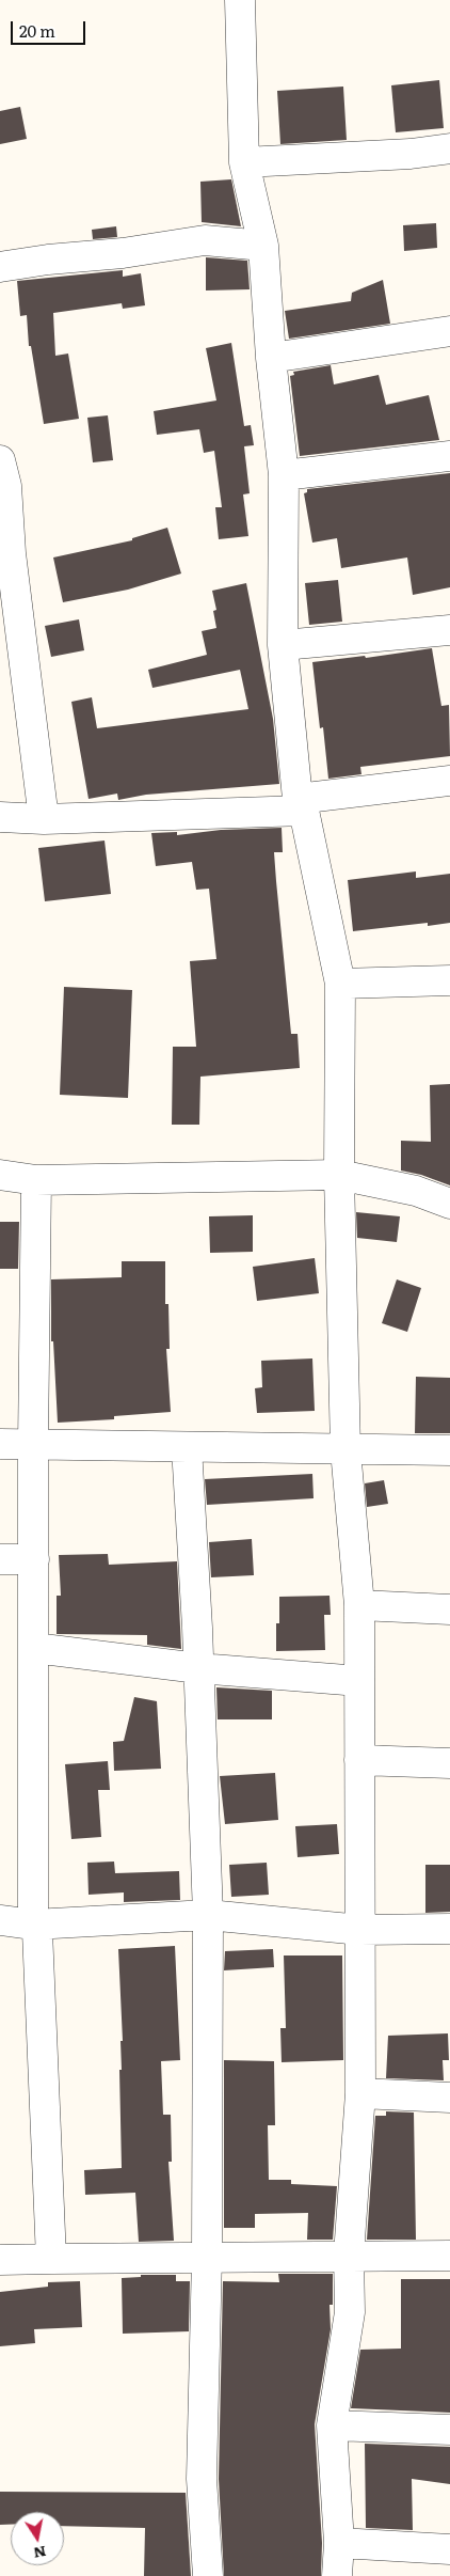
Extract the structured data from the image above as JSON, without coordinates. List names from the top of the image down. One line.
{"scale_bar":"20 m","north":"bottom"}
